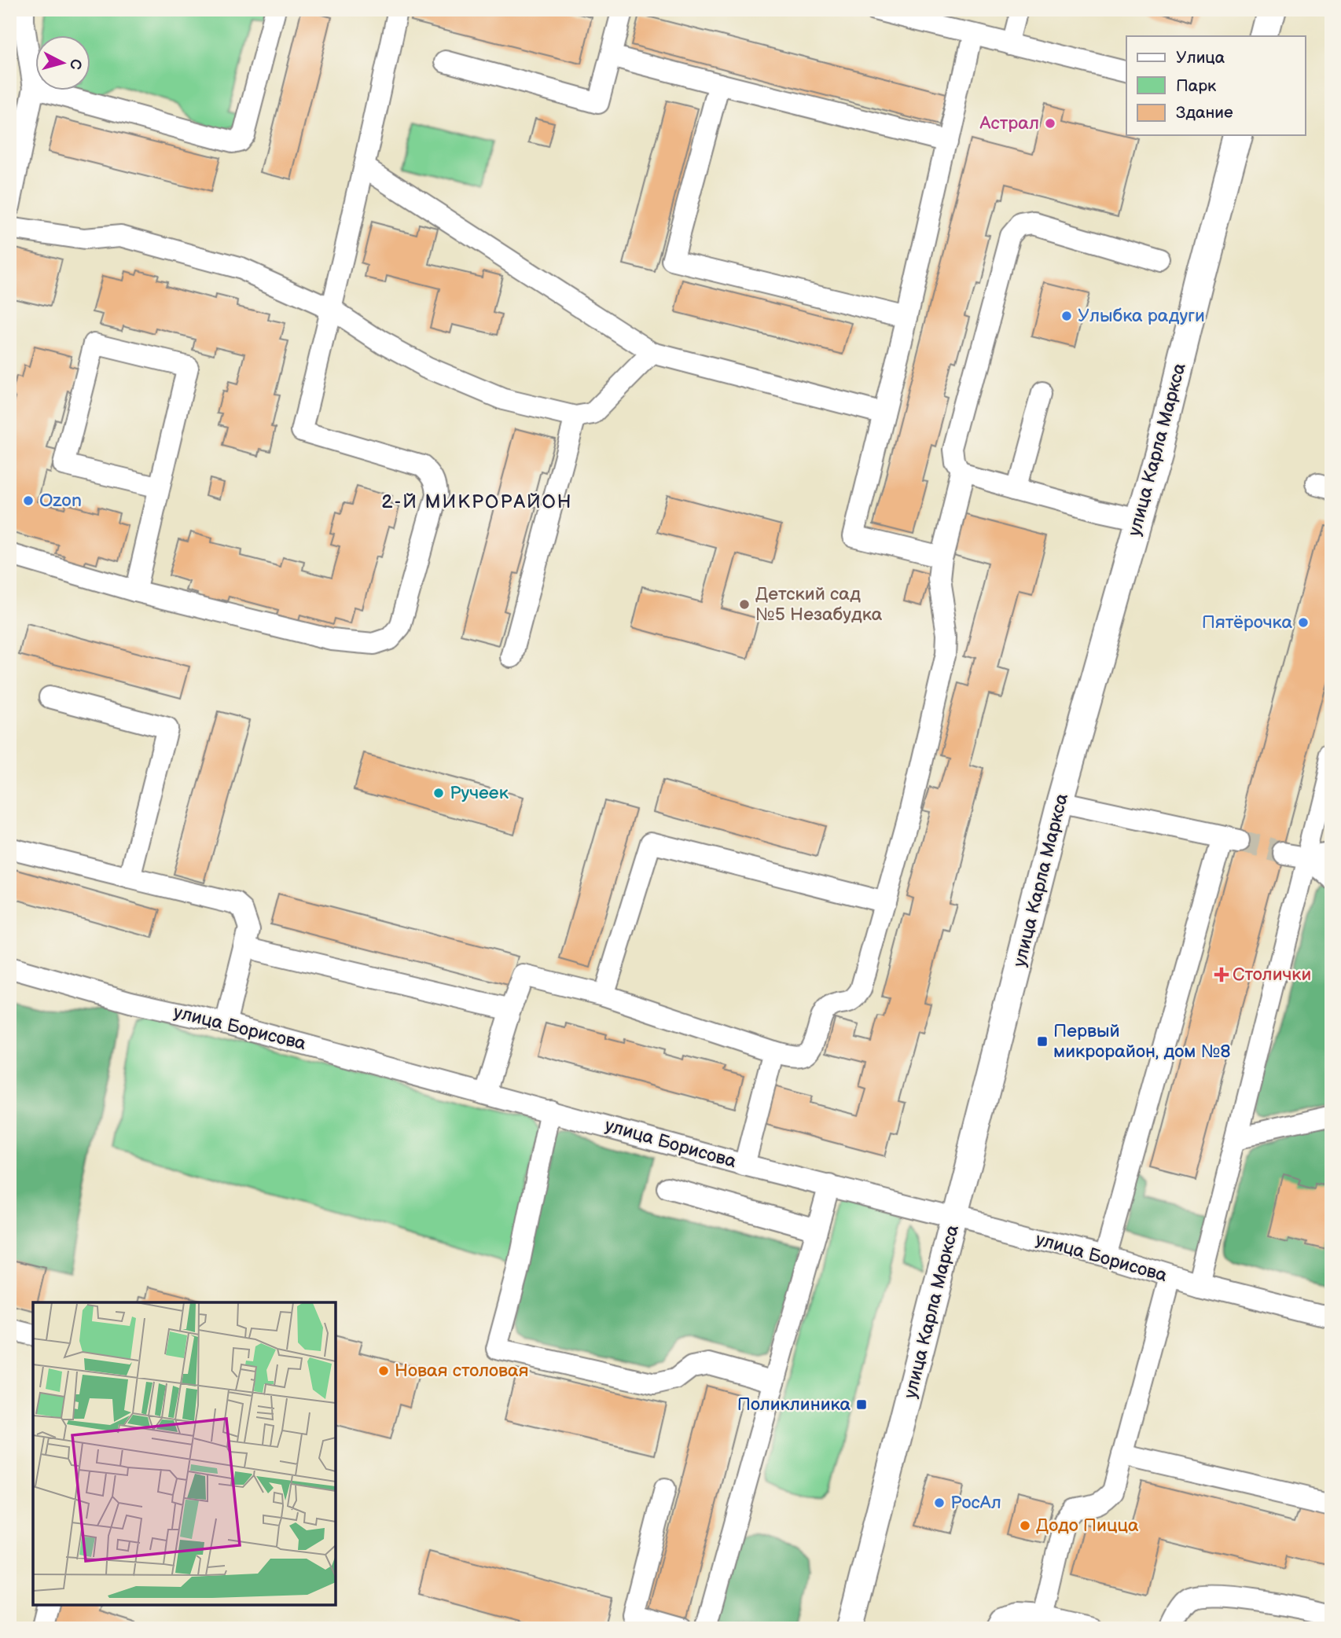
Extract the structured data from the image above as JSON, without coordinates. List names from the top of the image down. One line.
{"streets":{"main road":["улица Карла Маркса"],"street":["улица Борисова"]},"crossings":[["улица Карла Маркса","улица Борисова"]],"districts":["2-Й МИКРОРАЙОН"],"places":{"other":["Астрал","Улыбка радуги","Ozon","Детский сад №5 Незабудка","Пятёрочка","Ручеек","Новая столовая","РосАл","Додо Пицца"],"health":["Столички"],"transit":["Первый микрорайон, дом №8","Поликлиника"]},"legend":["Улица","Парк","Здание"],"north":"right"}
